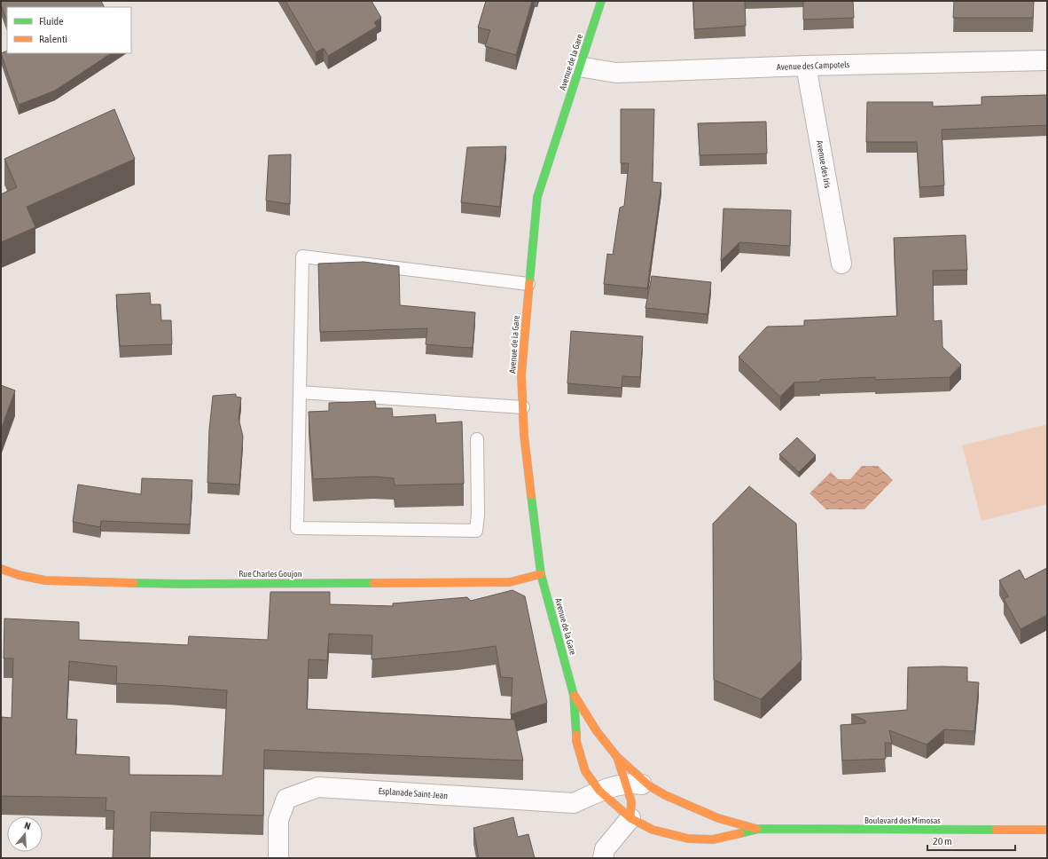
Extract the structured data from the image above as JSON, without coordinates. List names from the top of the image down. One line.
{"streets":{"street":["Avenue de la Gare","Avenue des Campotels","Avenue des Iris","Rue Charles Goujon","Esplanade Saint-Jean","Boulevard des Mimosas"]},"crossings":[["Avenue de la Gare","Avenue des Campotels"],["Avenue de la Gare","Rue Charles Goujon"],["Avenue de la Gare","Esplanade Saint-Jean"],["Avenue de la Gare","Boulevard des Mimosas"],["Avenue des Campotels","Avenue des Iris"],["Esplanade Saint-Jean","Boulevard des Mimosas"]],"legend":["Fluide","Ralenti"],"scale_bar":"20 m","north":"top"}
